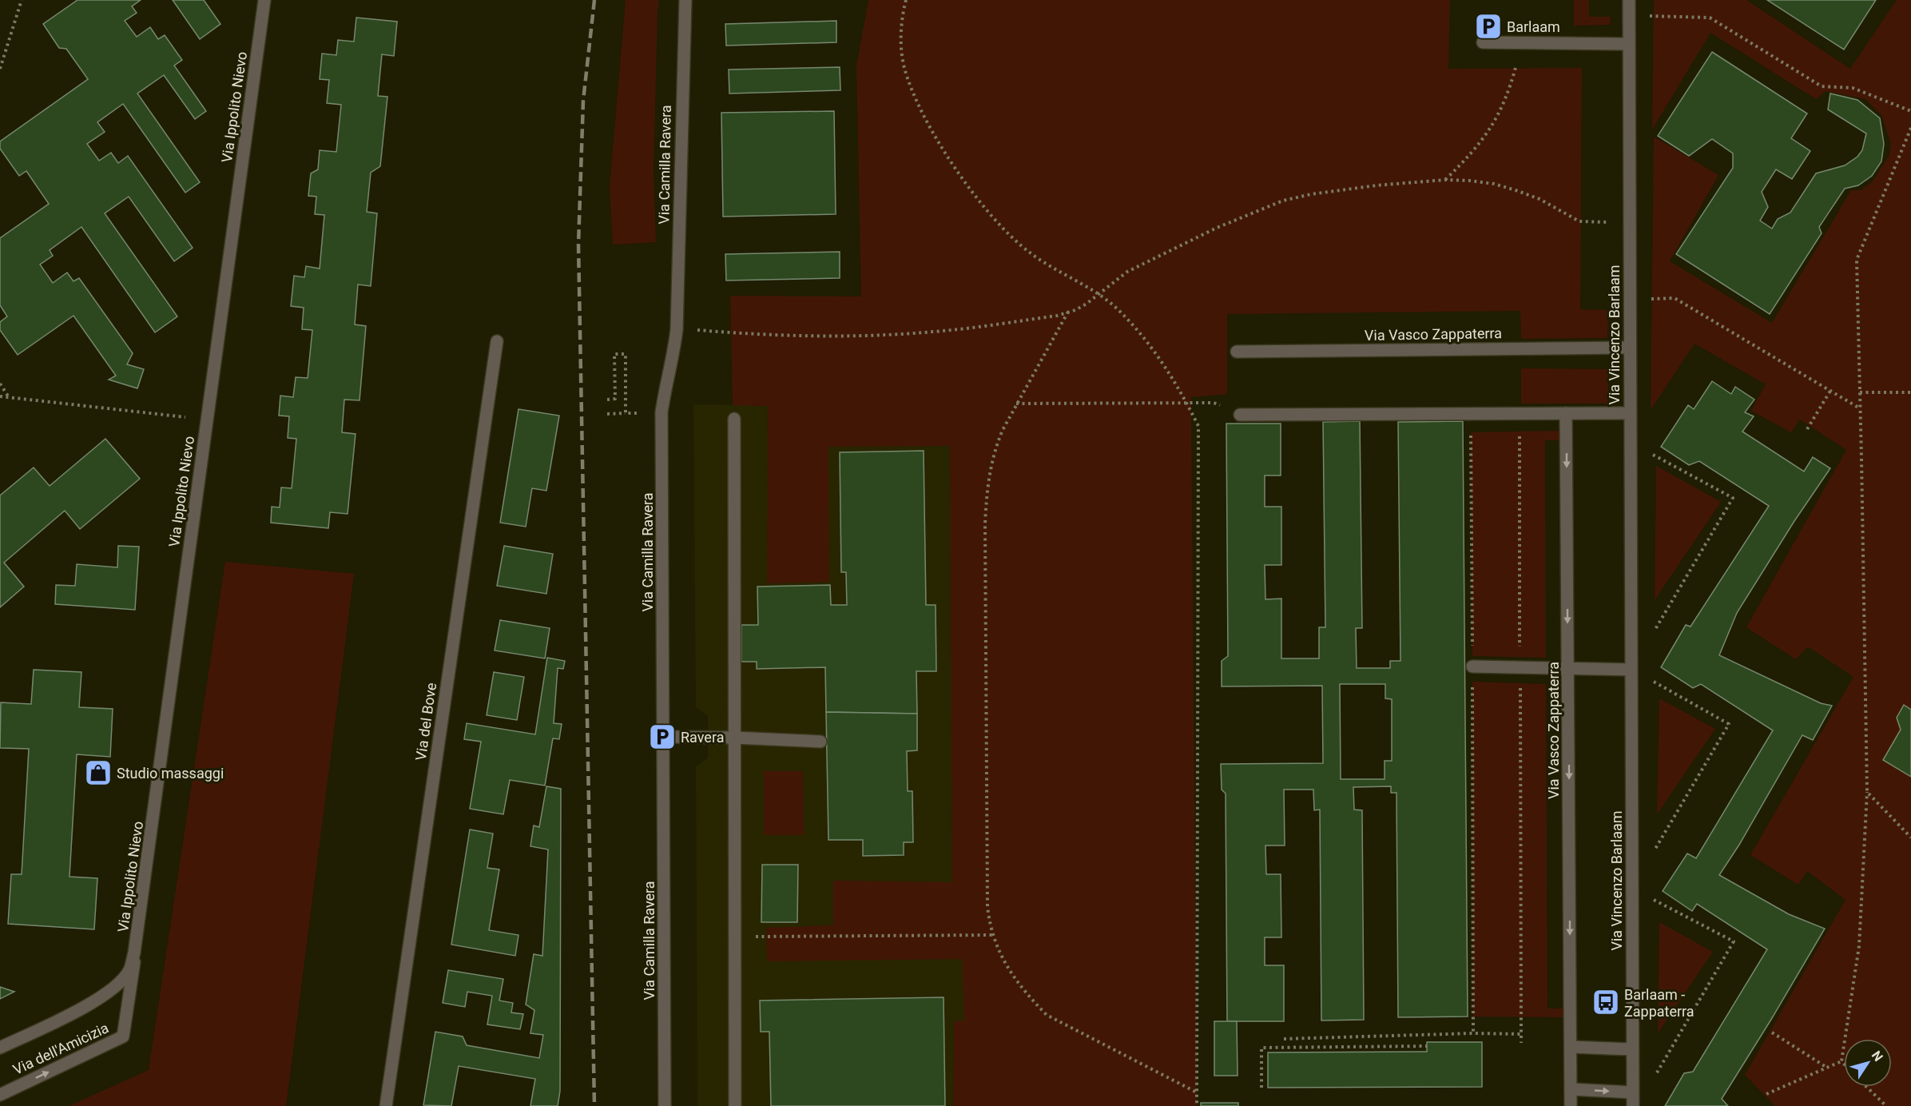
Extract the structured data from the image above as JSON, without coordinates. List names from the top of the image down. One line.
{"streets":{"street":["Via Ippolito Nievo","Via Camilla Ravera","Via Vasco Zappaterra","Via Vincenzo Barlaam","Via del Bove","Via dell'Amicizia"]},"crossings":[["Via Ippolito Nievo","Via dell'Amicizia"],["Via Vasco Zappaterra","Via Vincenzo Barlaam"]],"one_way":["Via Vasco Zappaterra"],"places":{"parking":["Barlaam","Ravera"],"shop":["Studio massaggi"],"bus stop":["Barlaam - Zappaterra"]},"north":"top right"}
